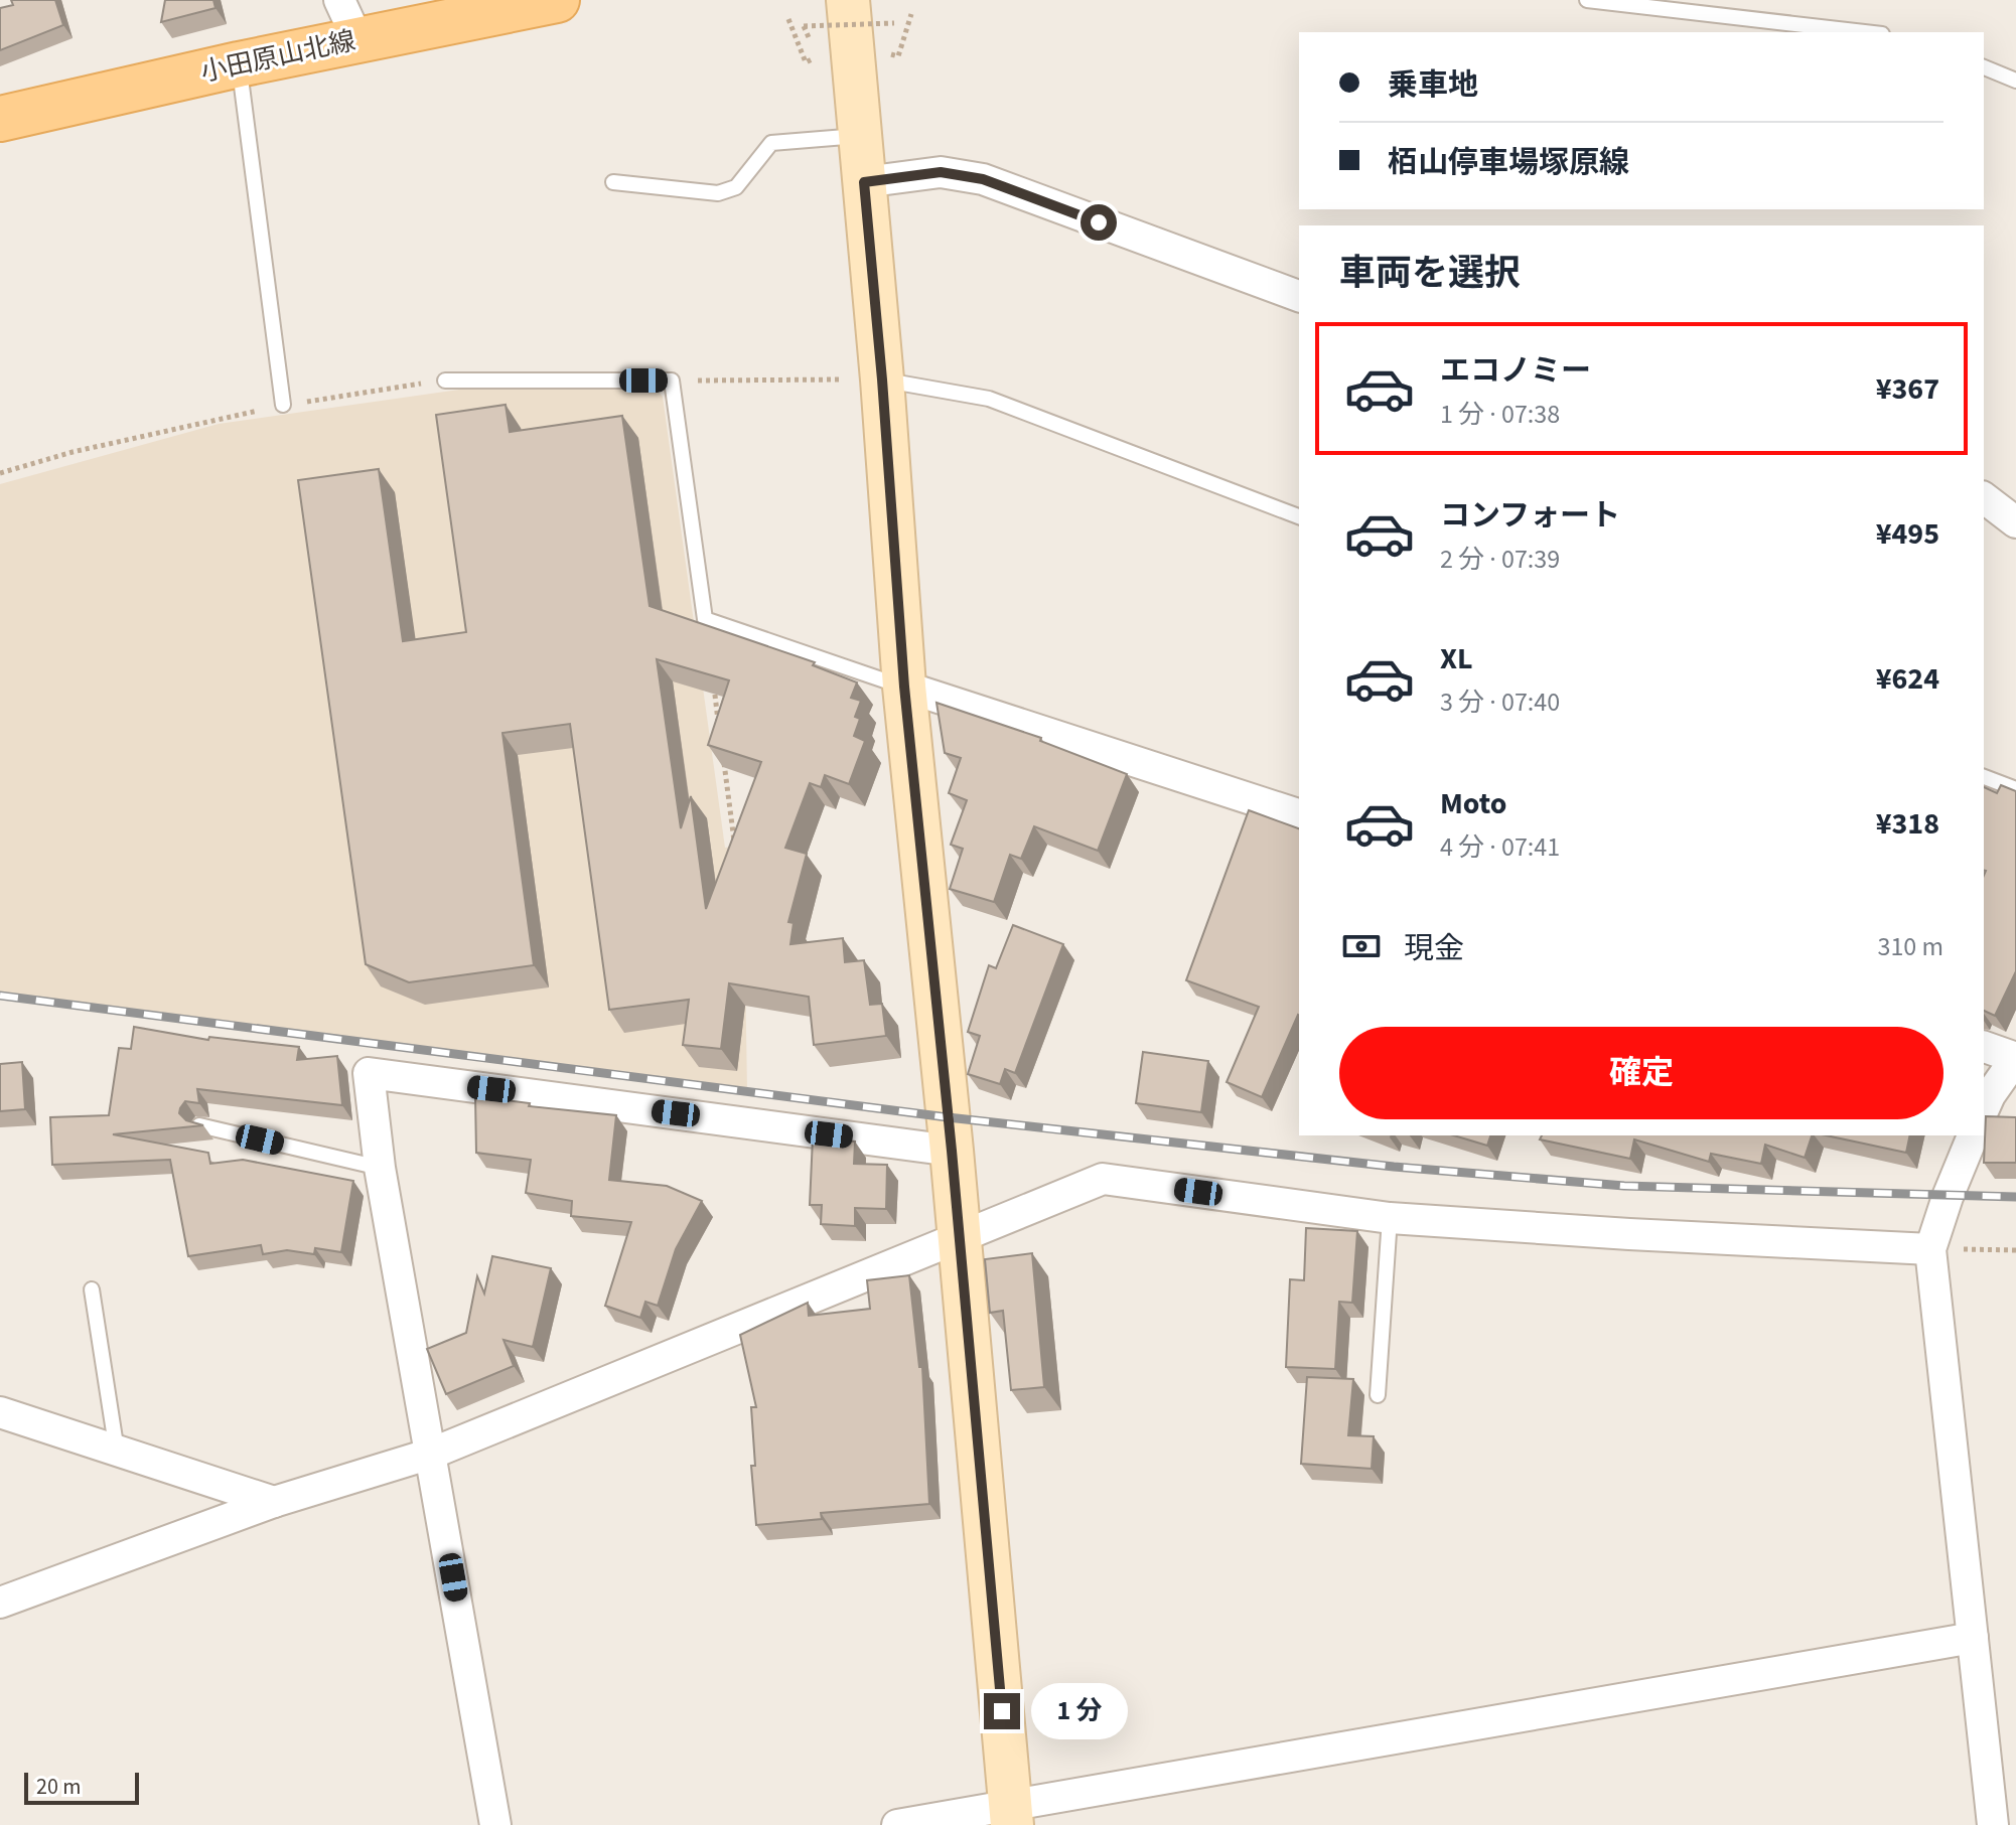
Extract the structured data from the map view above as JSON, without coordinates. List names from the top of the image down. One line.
{"streets":{"main road":["小田原山北線"]},"scale_bar":"20 m","page":{"banner":["乗車地","栢山停車場塚原線"],"heading":"車両を選択","list":[{"name":"エコノミー","note":"1 分 · 07:38","value":"¥367"},{"name":"コンフォート","note":"2 分 · 07:39","value":"¥495"},{"name":"XL","note":"3 分 · 07:40","value":"¥624"},{"name":"Moto","note":"4 分 · 07:41","value":"¥318"}],"pay":["現金","310 m"],"buttons":"確定","bubble":"1 分","scale":"20 m"}}
